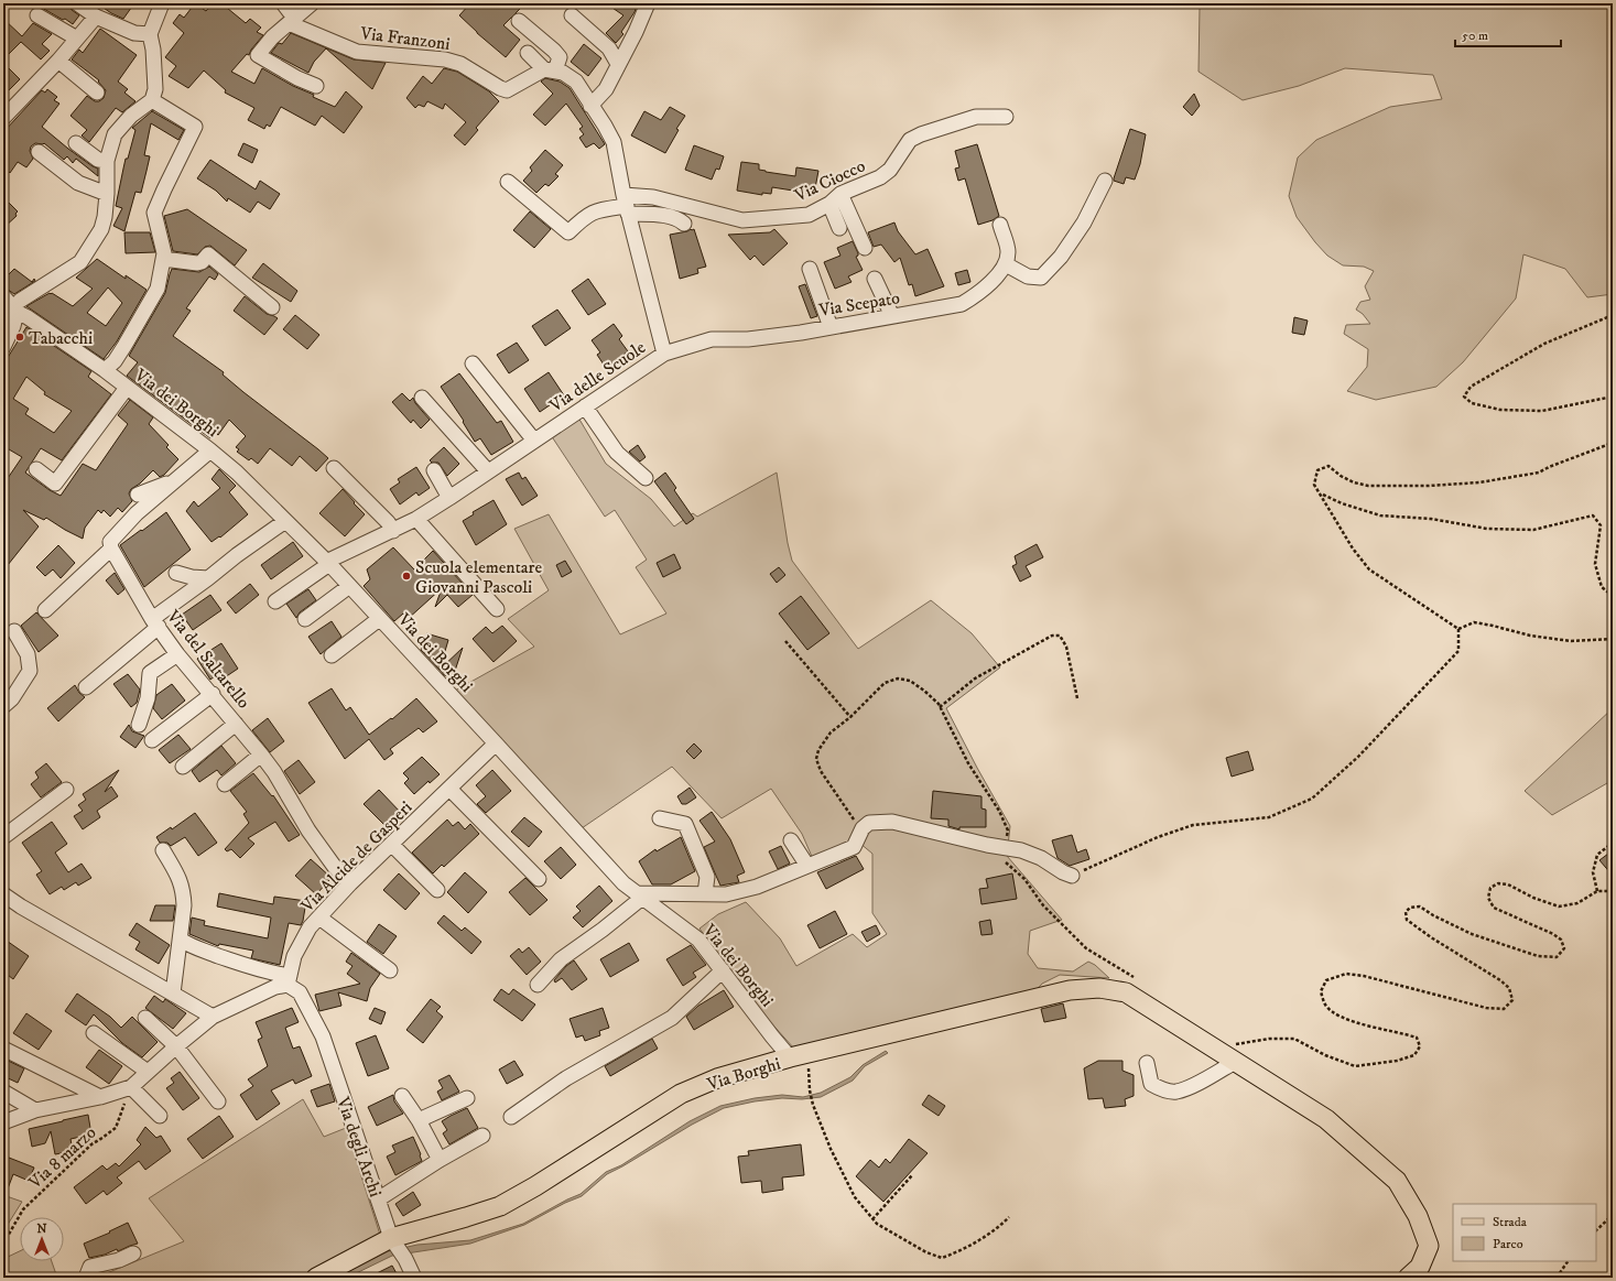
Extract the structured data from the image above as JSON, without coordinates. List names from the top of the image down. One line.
{"streets":{"main road":["Via Borghi"],"street":["Via Franzoni","Via Ciocco","Via Scepato","Via delle Scuole","Via dei Borghi","Via del Saltarello","Via Alcide de Gasperi","Via degli Archi"],"path":["Via 8 marzo"]},"crossings":[["Via Ciocco","Via delle Scuole"],["Via Scepato","Via delle Scuole"],["Via delle Scuole","Via dei Borghi"],["Via dei Borghi","Via Alcide de Gasperi"],["Via dei Borghi","Via Borghi"],["Via del Saltarello","Via Alcide de Gasperi"],["Via Alcide de Gasperi","Via degli Archi"],["Via Borghi","Via degli Archi"]],"places":["Tabacchi","Scuola elementare Giovanni Pascoli"],"legend":["Strada","Parco"],"scale_bar":"50 m","north":"top"}
